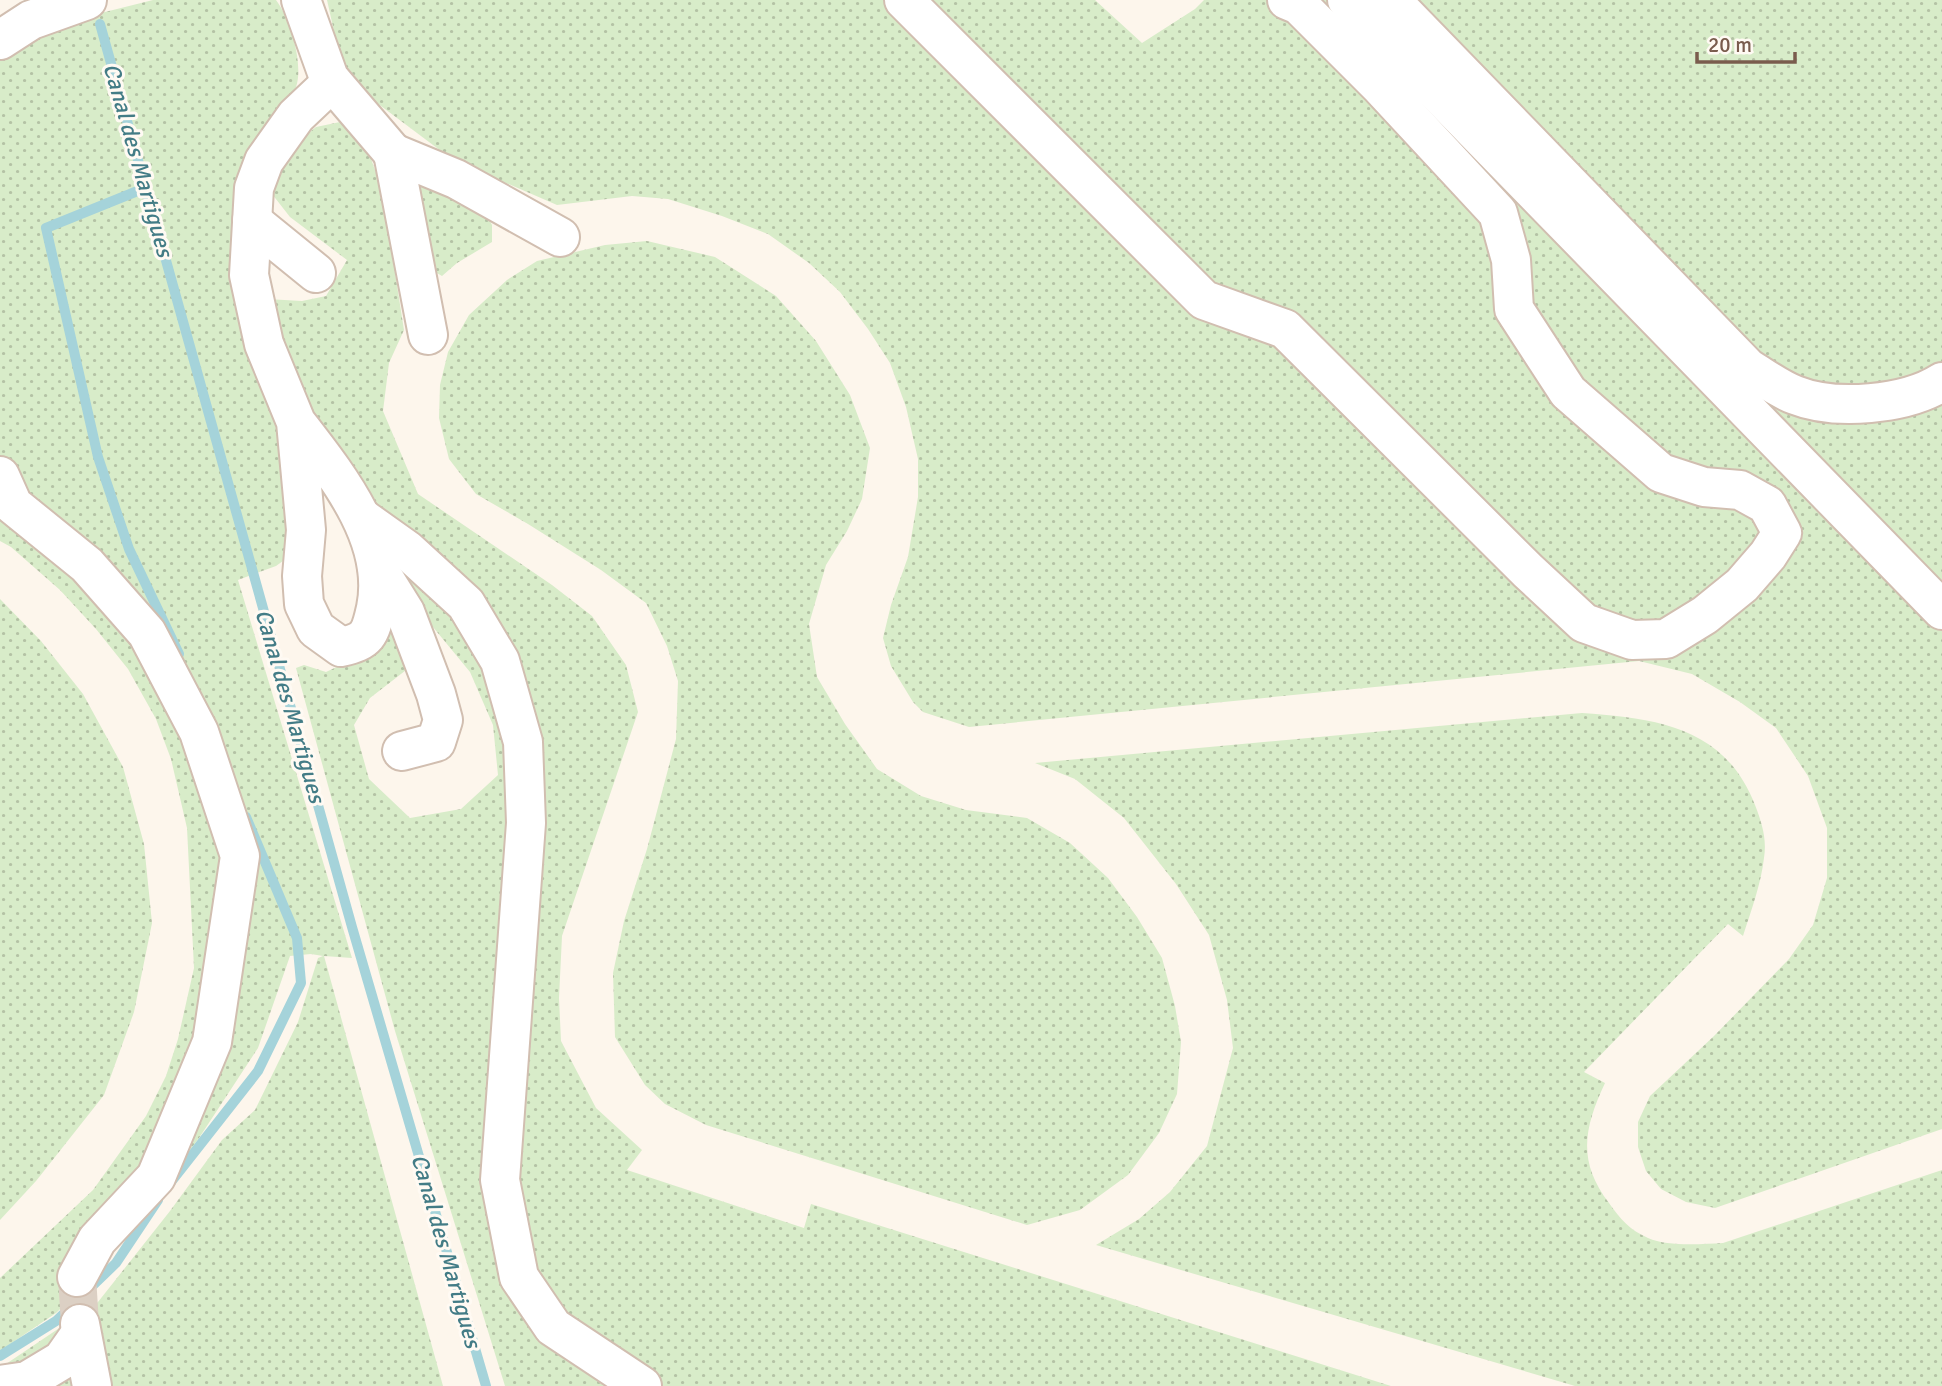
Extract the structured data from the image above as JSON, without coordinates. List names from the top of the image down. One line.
{"water":["Canal des Martigues"],"scale_bar":"20 m"}
